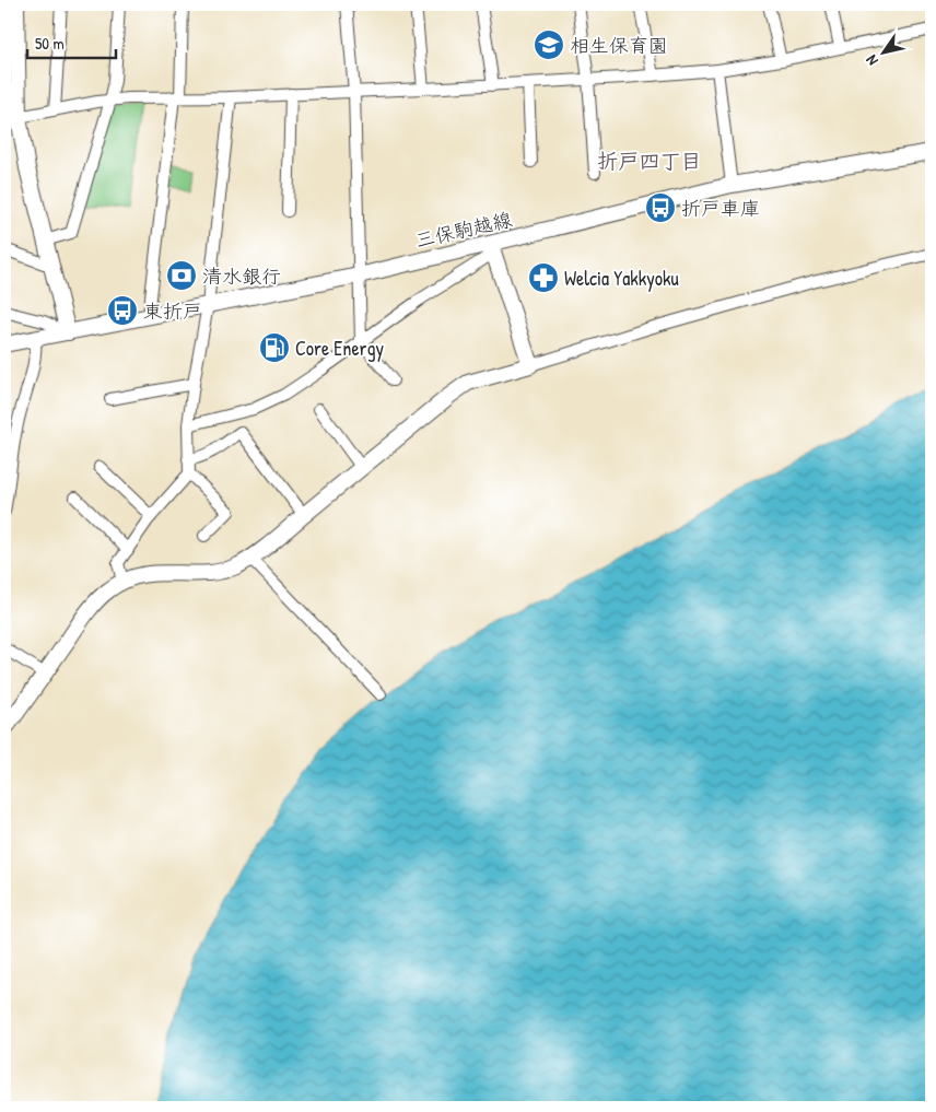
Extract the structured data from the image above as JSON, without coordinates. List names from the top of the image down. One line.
{"streets":{"street":["三保駒越線"]},"districts":["折戸四丁目"],"places":{"school or university":["相生保育園"],"bus stop":["折戸車庫","東折戸"],"bank":["清水銀行"],"pharmacy":["Welcia Yakkyoku"],"fuel station":["Core Energy"]},"scale_bar":"50 m","north":"bottom left"}
